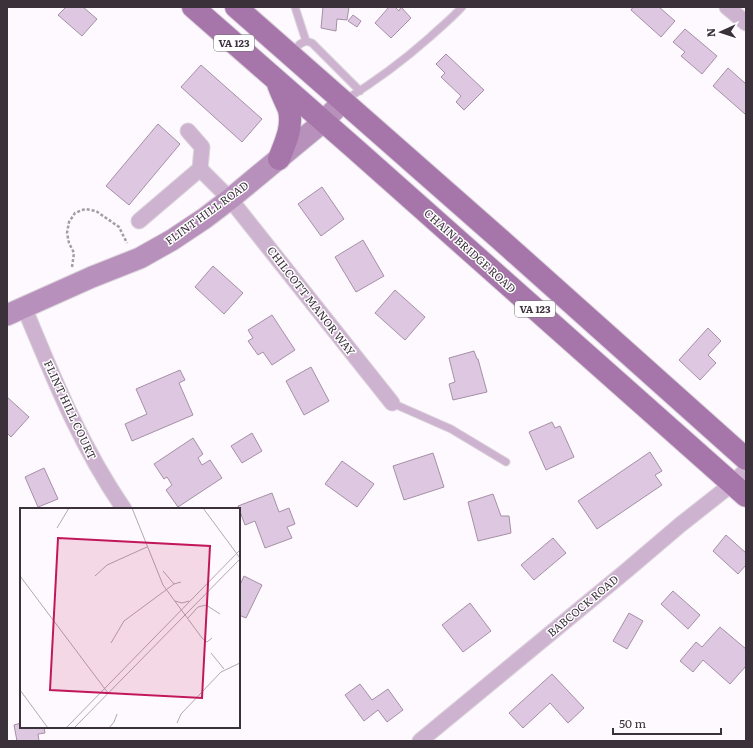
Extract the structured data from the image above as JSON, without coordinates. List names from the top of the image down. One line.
{"streets":{"main road":["VA 123","CHAIN BRIDGE ROAD"],"street":["FLINT HILL ROAD","CHILCOTT MANOR WAY","FLINT HILL COURT","BABCOCK ROAD"]},"crossings":[["VA 123","FLINT HILL ROAD"],["FLINT HILL ROAD","CHAIN BRIDGE ROAD"],["FLINT HILL ROAD","CHILCOTT MANOR WAY"],["FLINT HILL ROAD","FLINT HILL COURT"],["CHAIN BRIDGE ROAD","BABCOCK ROAD"]],"scale_bar":"50 m","north":"left"}
